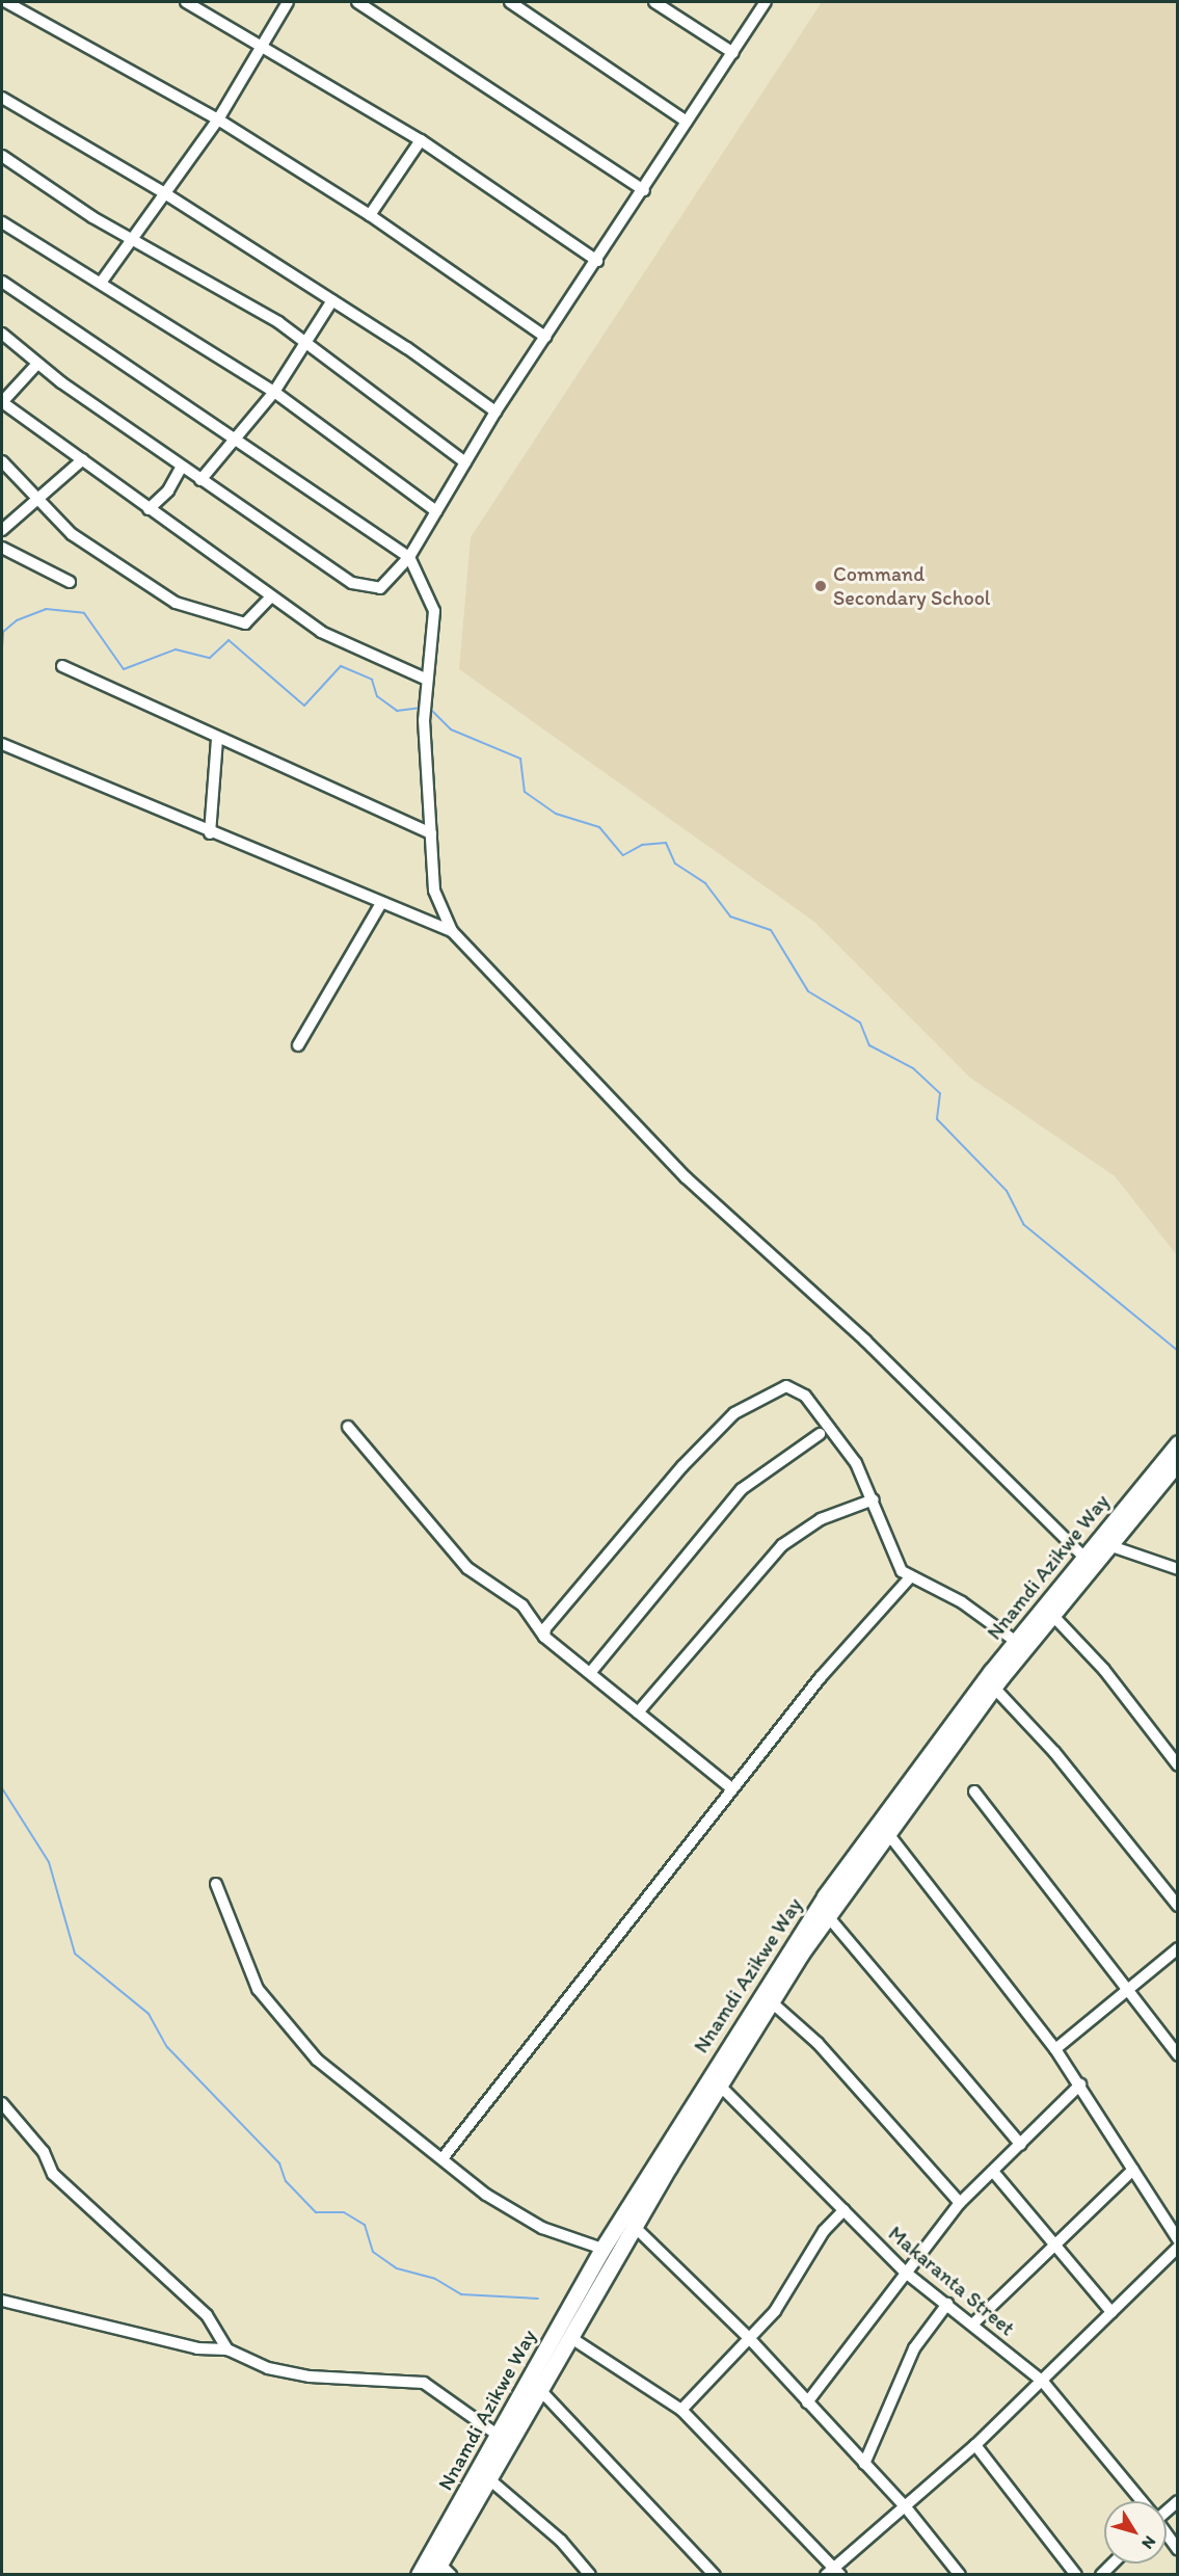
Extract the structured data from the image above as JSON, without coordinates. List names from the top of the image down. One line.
{"streets":{"highway":["Nnamdi Azikwe Way"],"street":["Makaranta Street"]},"crossings":[["Nnamdi Azikwe Way","Makaranta Street"]],"places":["Command Secondary School"],"north":"bottom right"}
